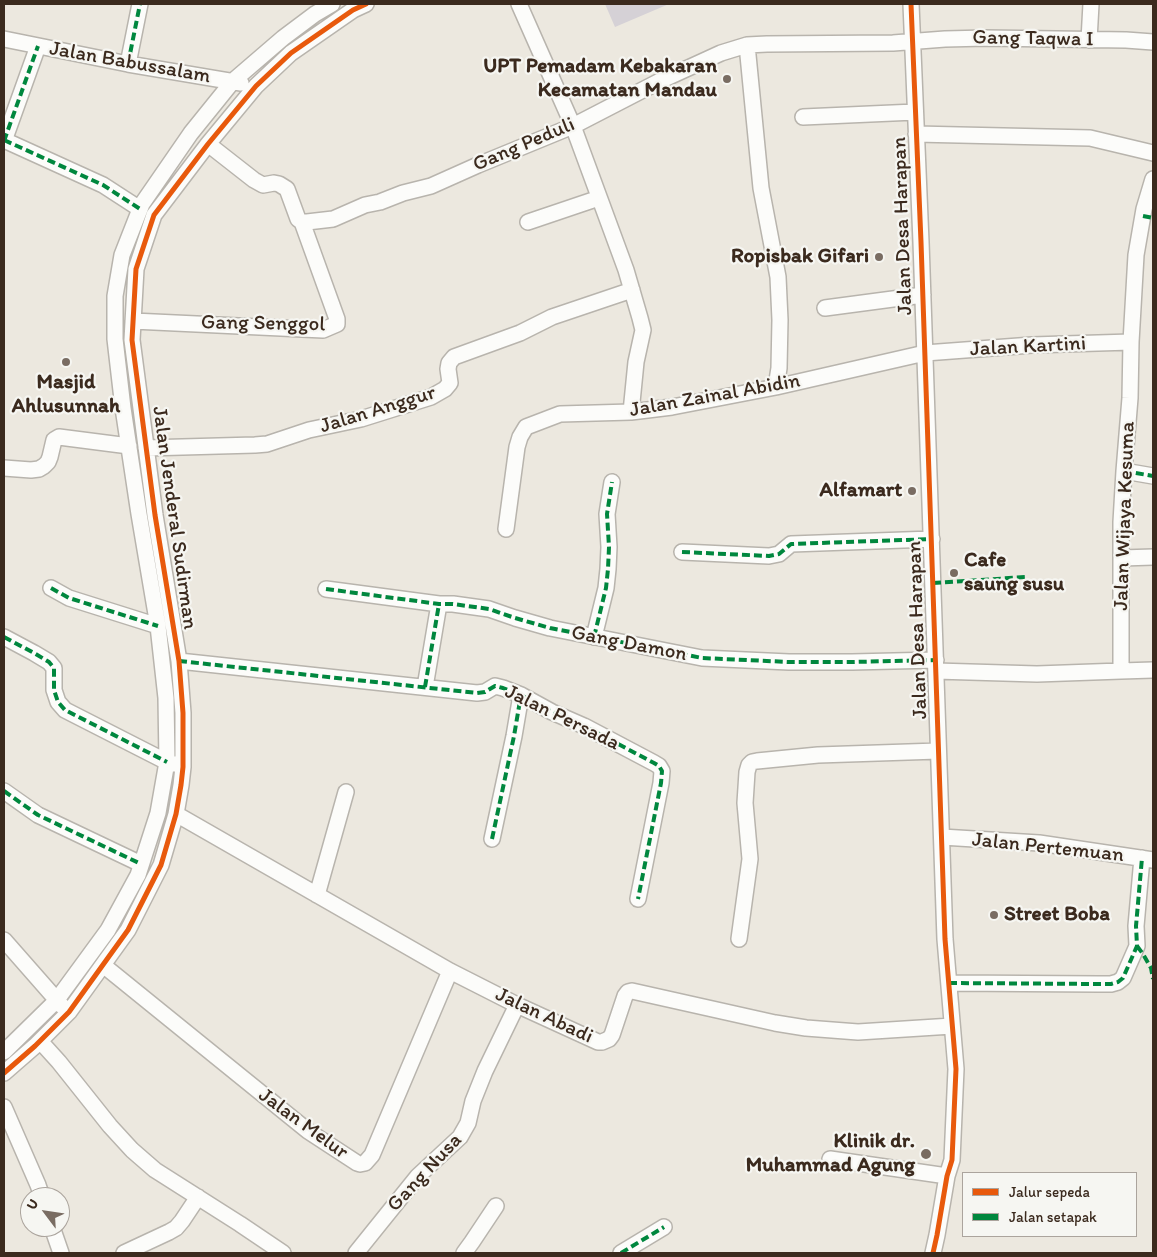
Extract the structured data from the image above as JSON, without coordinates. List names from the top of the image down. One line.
{"streets":{"street":["Gang Taqwa I","Jalan Babussalam","Gang Peduli","Jalan Desa Harapan","Gang Senggol","Jalan Kartini","Jalan Zainal Abidin","Jalan Anggur","Jalan Wijaya Kesuma","Jalan Jenderal Sudirman","Gang Damon","Jalan Persada","Jalan Pertemuan","Jalan Abadi","Jalan Melur","Gang Nusa"]},"crossings":[["Gang Taqwa I","Gang Peduli"],["Gang Taqwa I","Jalan Desa Harapan"],["Jalan Babussalam","Jalan Jenderal Sudirman"],["Gang Peduli","Jalan Desa Harapan"],["Gang Peduli","Gang Senggol"],["Jalan Desa Harapan","Jalan Kartini"],["Jalan Desa Harapan","Jalan Zainal Abidin"],["Jalan Desa Harapan","Gang Damon"],["Jalan Desa Harapan","Jalan Pertemuan"],["Jalan Desa Harapan","Jalan Abadi"],["Gang Senggol","Jalan Jenderal Sudirman"],["Jalan Kartini","Jalan Zainal Abidin"],["Jalan Kartini","Jalan Wijaya Kesuma"],["Jalan Anggur","Jalan Jenderal Sudirman"],["Jalan Jenderal Sudirman","Jalan Persada"],["Jalan Jenderal Sudirman","Jalan Abadi"],["Jalan Jenderal Sudirman","Jalan Melur"],["Jalan Abadi","Jalan Melur"],["Jalan Abadi","Gang Nusa"]],"places":["UPT Pemadam Kebakaran Kecamatan Mandau","Ropisbak Gifari","Masjid Ahlusunnah","Alfamart","Cafe saung susu","Street Boba","Klinik dr. Muhammad Agung"],"legend":["Jalur sepeda","Jalan setapak"],"north":"top left"}
